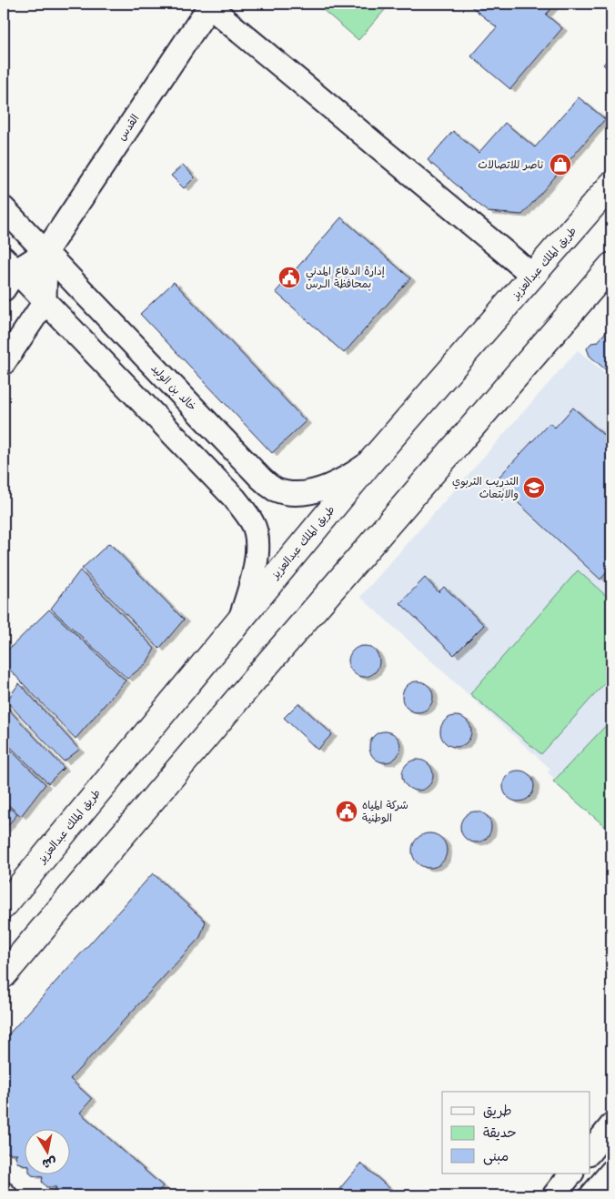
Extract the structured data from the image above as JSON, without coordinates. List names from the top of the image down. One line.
{"streets":{"highway":["طريق الملك عبدالعزيز"],"street":["القدس","خالد بن الوليد"]},"crossings":[["القدس","خالد بن الوليد"],["طريق الملك عبدالعزيز","خالد بن الوليد"]],"places":{"shop":["ناصر للاتصالات"],"public building":["إدارة الدفاع المدني بمحافظة الـرس","شركة المياه الوطنية"],"school or university":["التدريب التربوي والابتعاث"]},"legend":["طريق","حديقة","مبنى"],"north":"bottom"}
